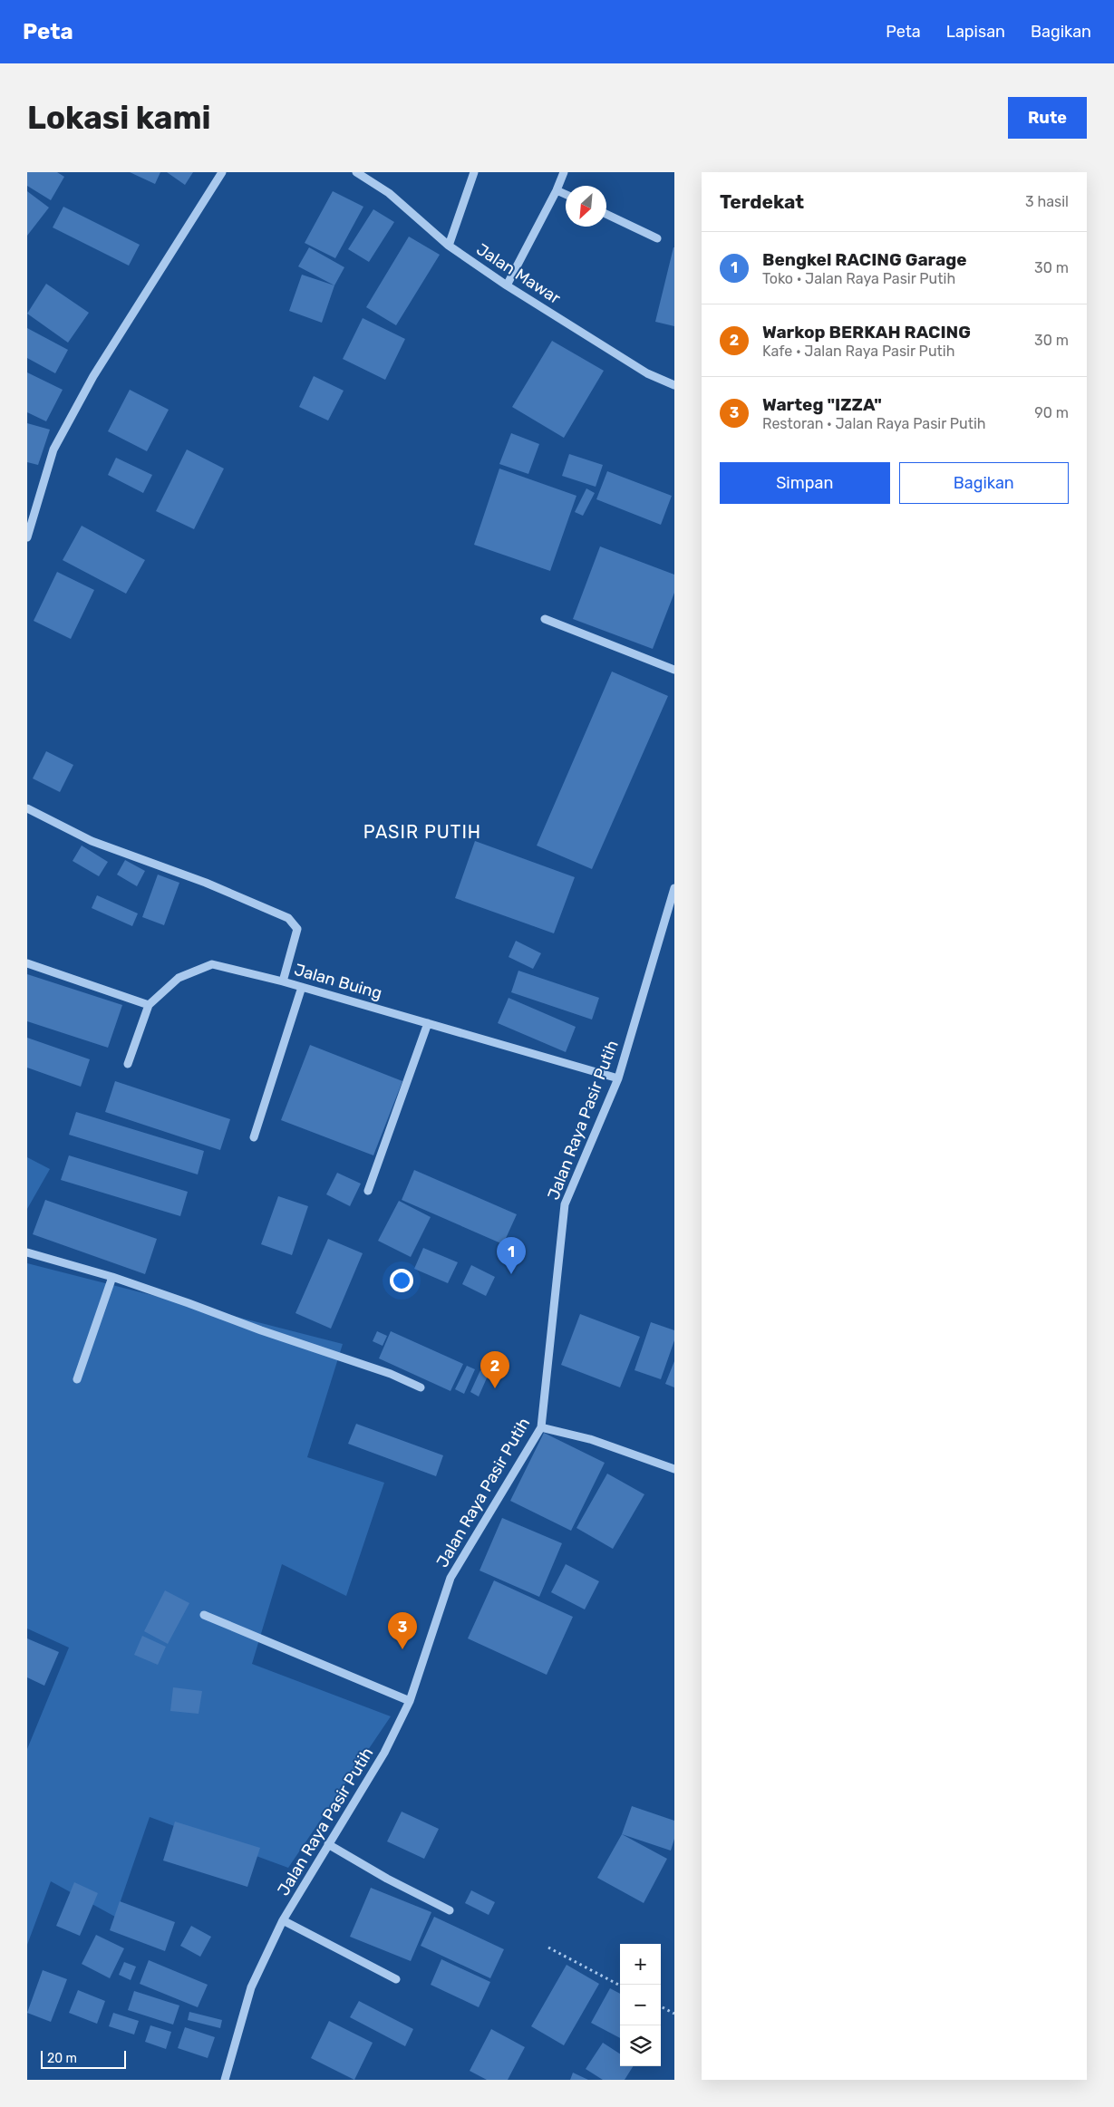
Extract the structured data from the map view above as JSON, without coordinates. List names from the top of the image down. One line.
{"streets":{"street":["Jalan Mawar","Jalan Buing","Jalan Raya Pasir Putih"]},"crossings":[["Jalan Buing","Jalan Raya Pasir Putih"]],"districts":["PASIR PUTIH"],"scale_bar":"20 m","north":"bottom left","page":{"header":"Peta","nav":["Peta","Lapisan","Bagikan"],"buttons":["Rute",["Simpan","Bagikan"]],"title":"Lokasi kami","heading":["Terdekat","3 hasil"],"list":[{"mark":"1","name":"Bengkel RACING Garage","note":"Toko · Jalan Raya Pasir Putih","value":"30 m"},{"mark":"2","name":"Warkop BERKAH RACING","note":"Kafe · Jalan Raya Pasir Putih","value":"30 m"},{"mark":"3","name":"Warteg \"IZZA\"","note":"Restoran · Jalan Raya Pasir Putih","value":"90 m"}],"pins":["1","2","3"],"map_buttons":["+","−"],"scale":"20 m"}}
